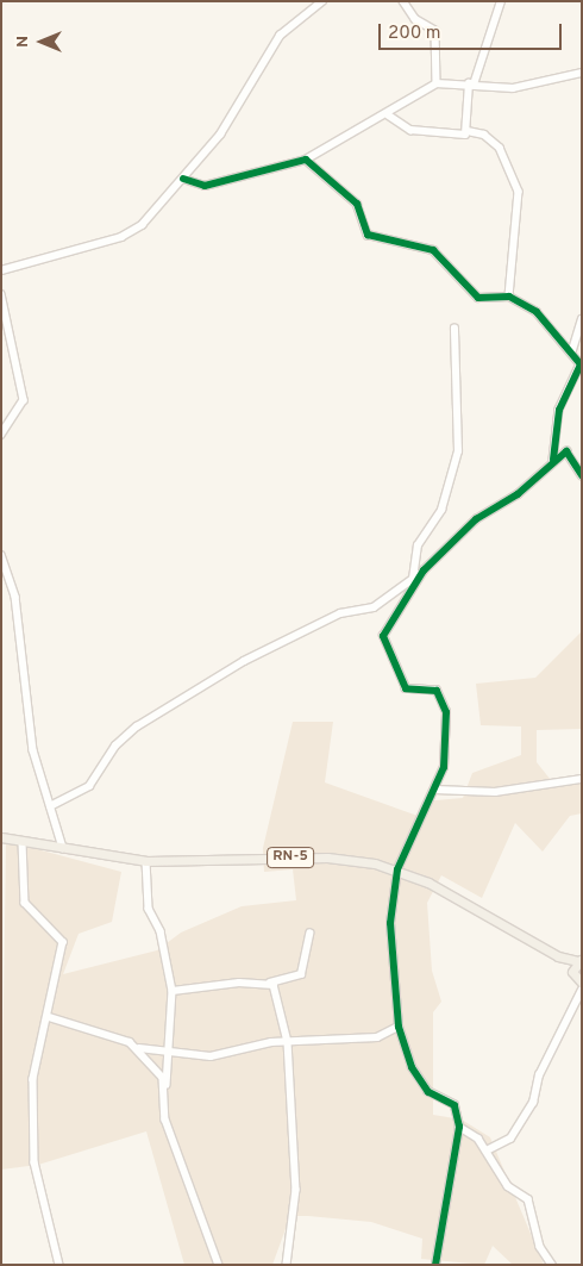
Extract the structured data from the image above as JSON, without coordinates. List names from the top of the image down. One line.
{"streets":{"main road":["RN-5"]},"scale_bar":"200 m","north":"left"}
